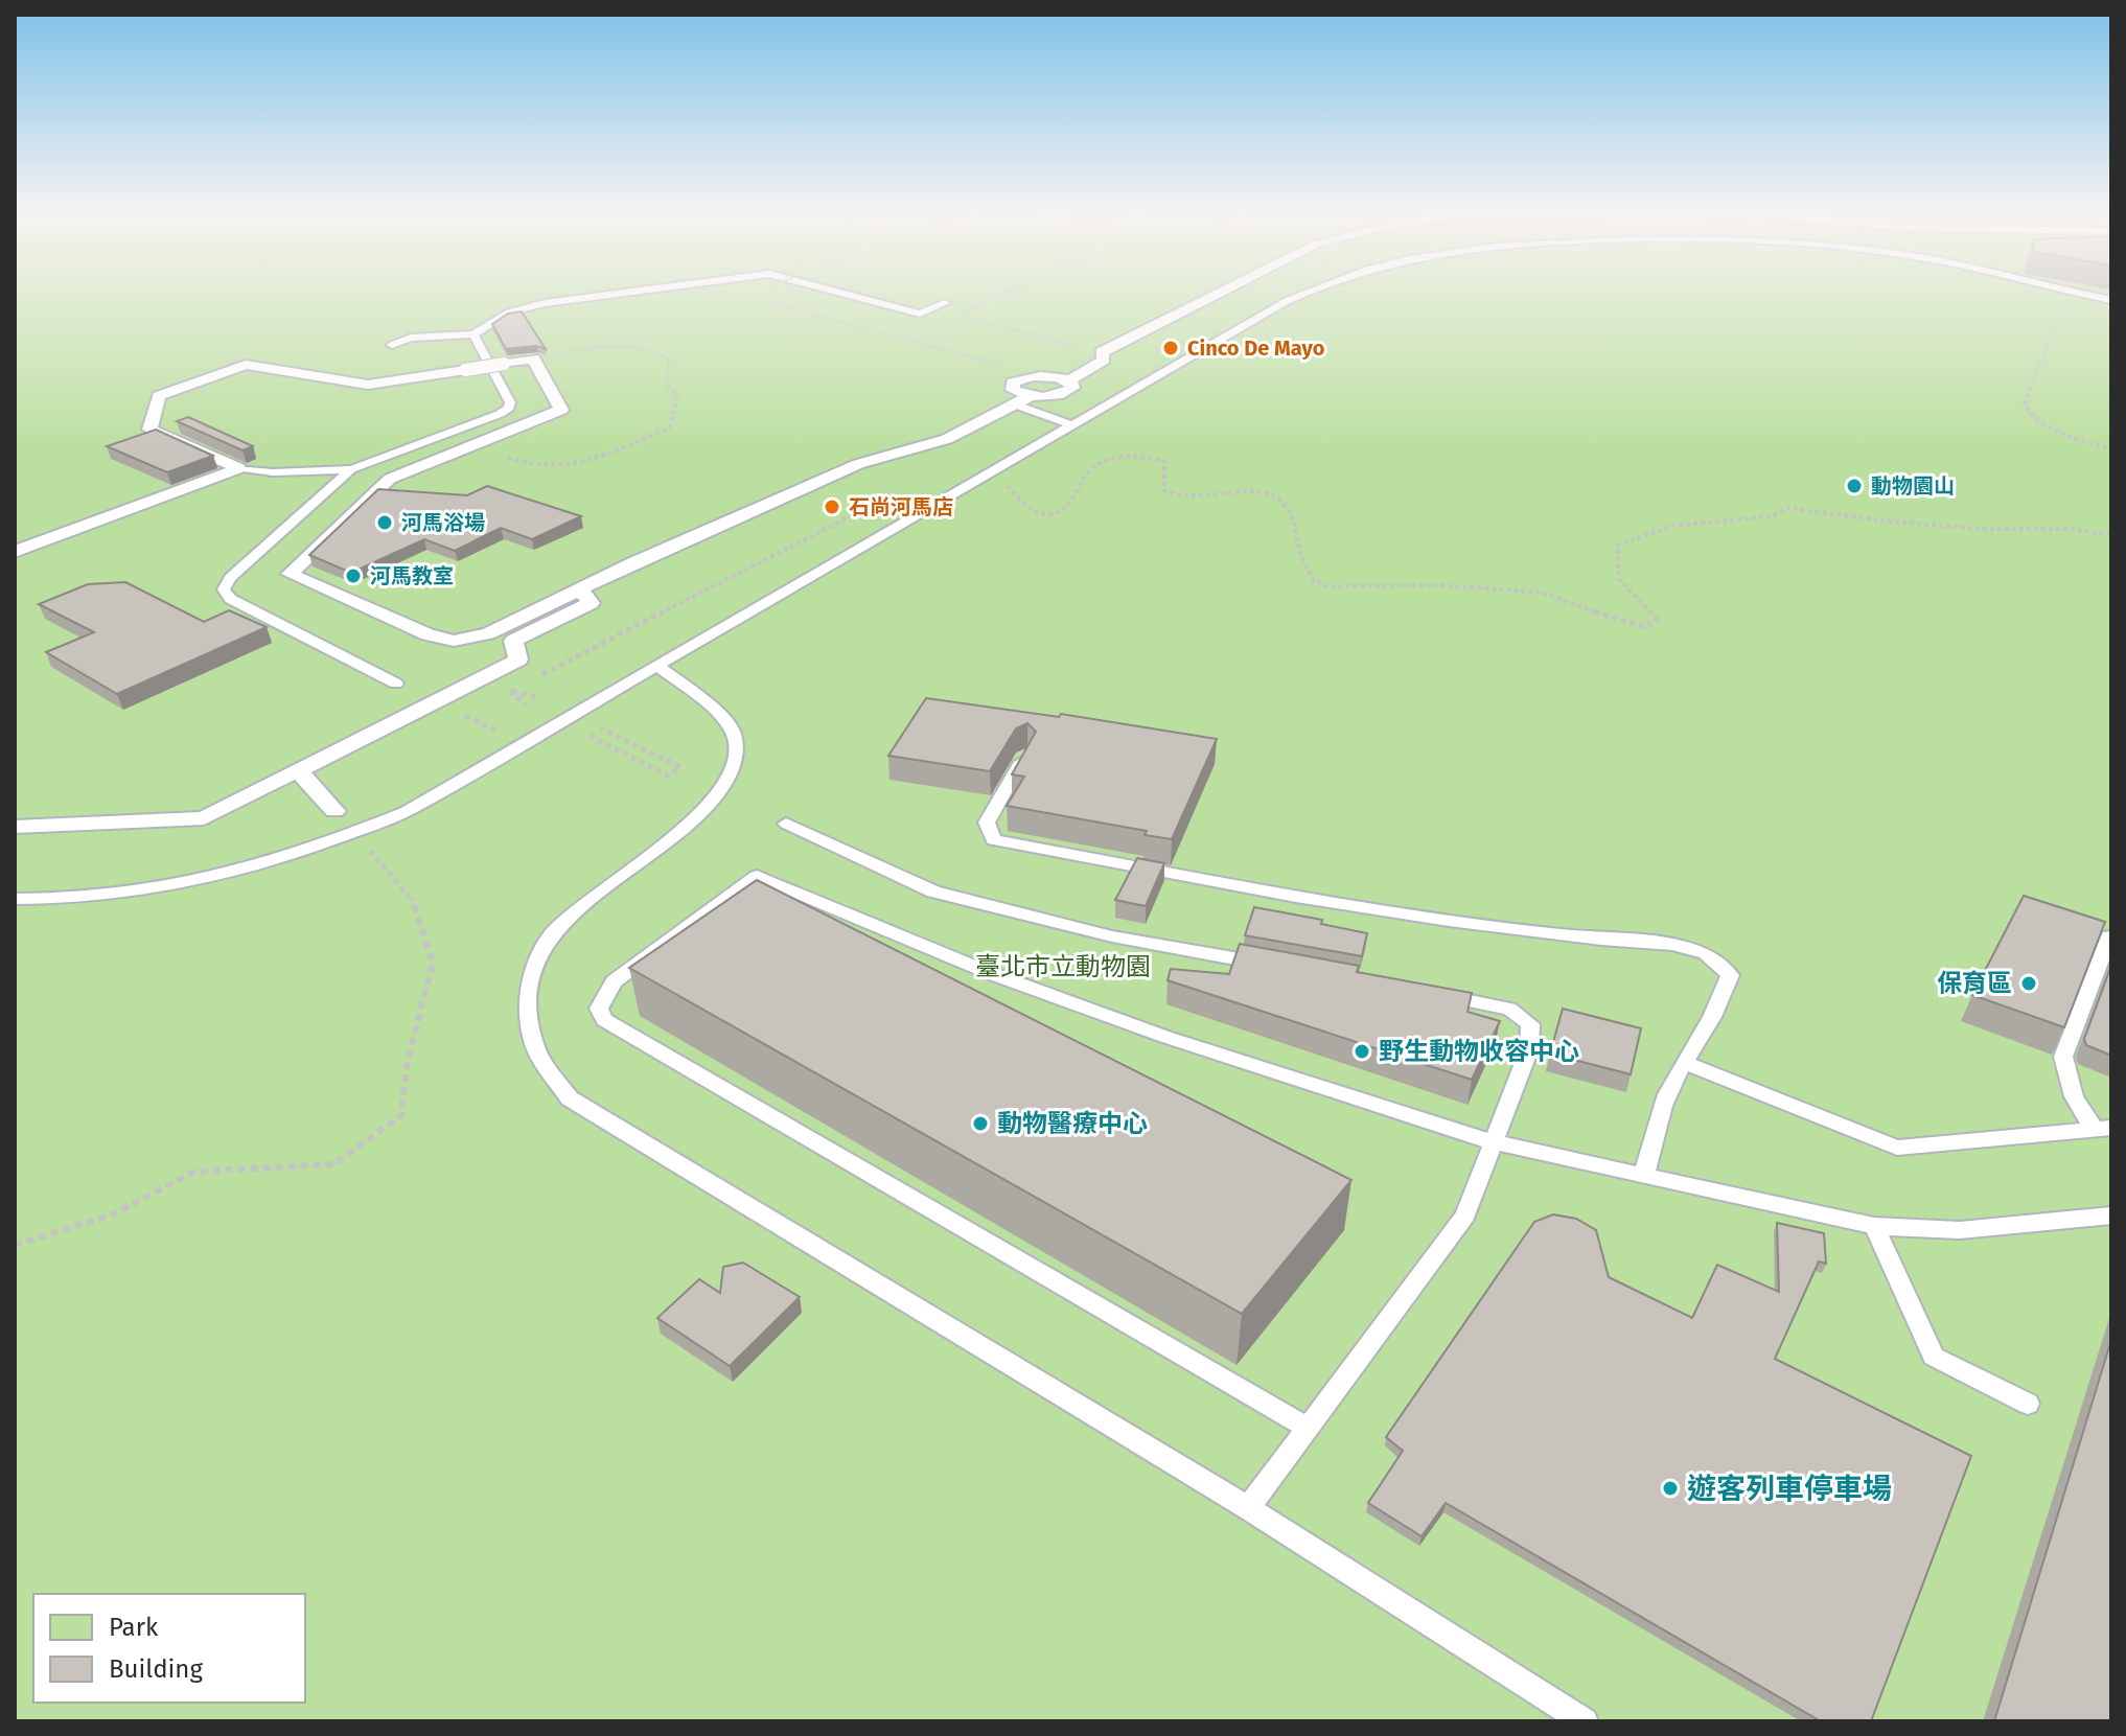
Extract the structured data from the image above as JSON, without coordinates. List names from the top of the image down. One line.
{"parks":["臺北市立動物園"],"places":["Cinco De Mayo","動物園山","石尚河馬店","河馬浴場","河馬教室","保育區","野生動物收容中心","動物醫療中心","遊客列車停車場"],"legend":["Park","Building"]}
